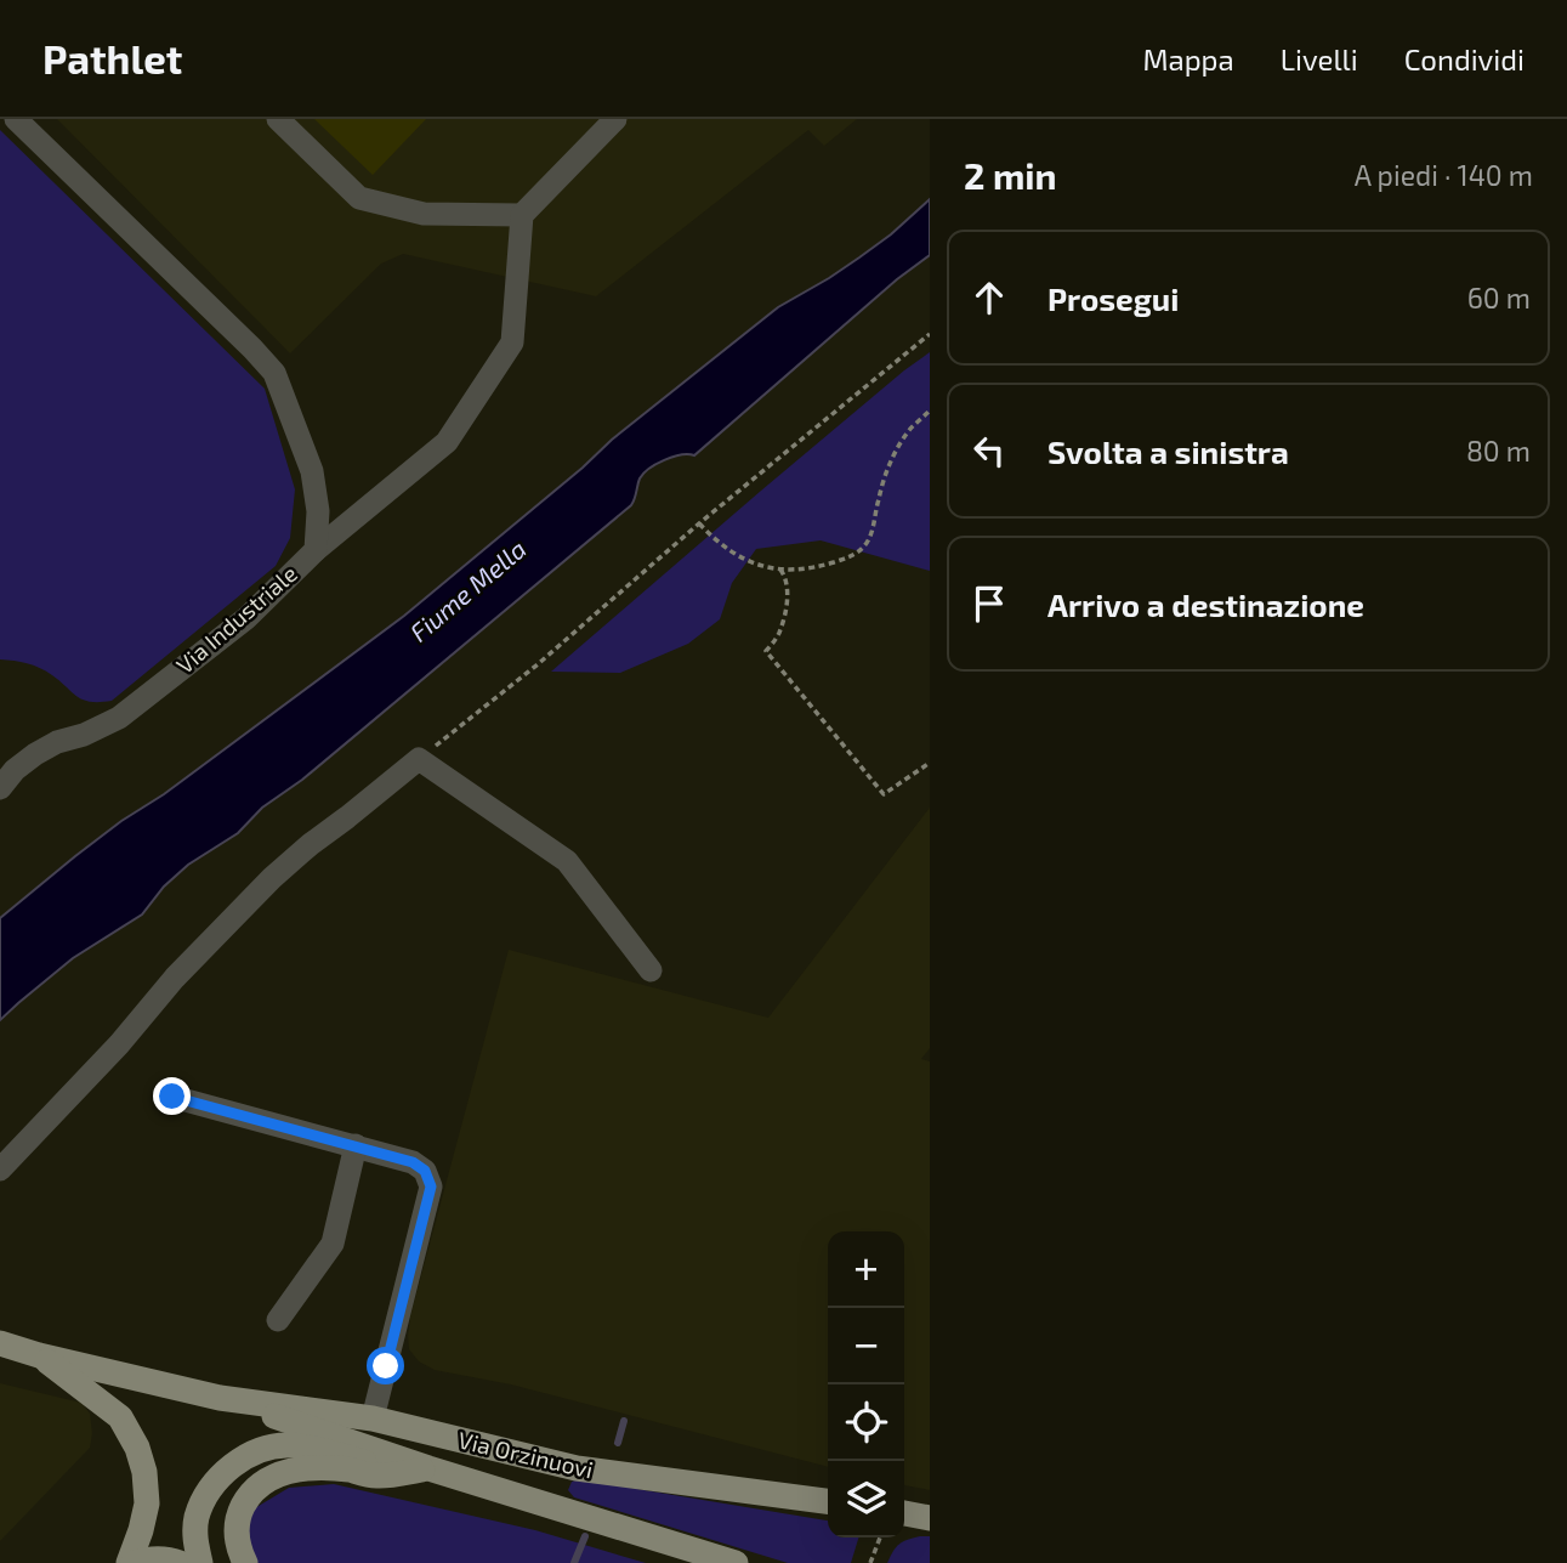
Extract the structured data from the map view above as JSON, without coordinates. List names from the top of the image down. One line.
{"streets":{"main road":["Via Orzinuovi"],"street":["Via Industriale"]},"water":["Fiume Mella"],"page":{"header":"Pathlet","nav":["Mappa","Livelli","Condividi"],"heading":["2 min","A piedi · 140 m"],"list":[["Prosegui","60 m"],["Svolta a sinistra","80 m"],"Arrivo a destinazione"],"map_buttons":["+","−"]}}
